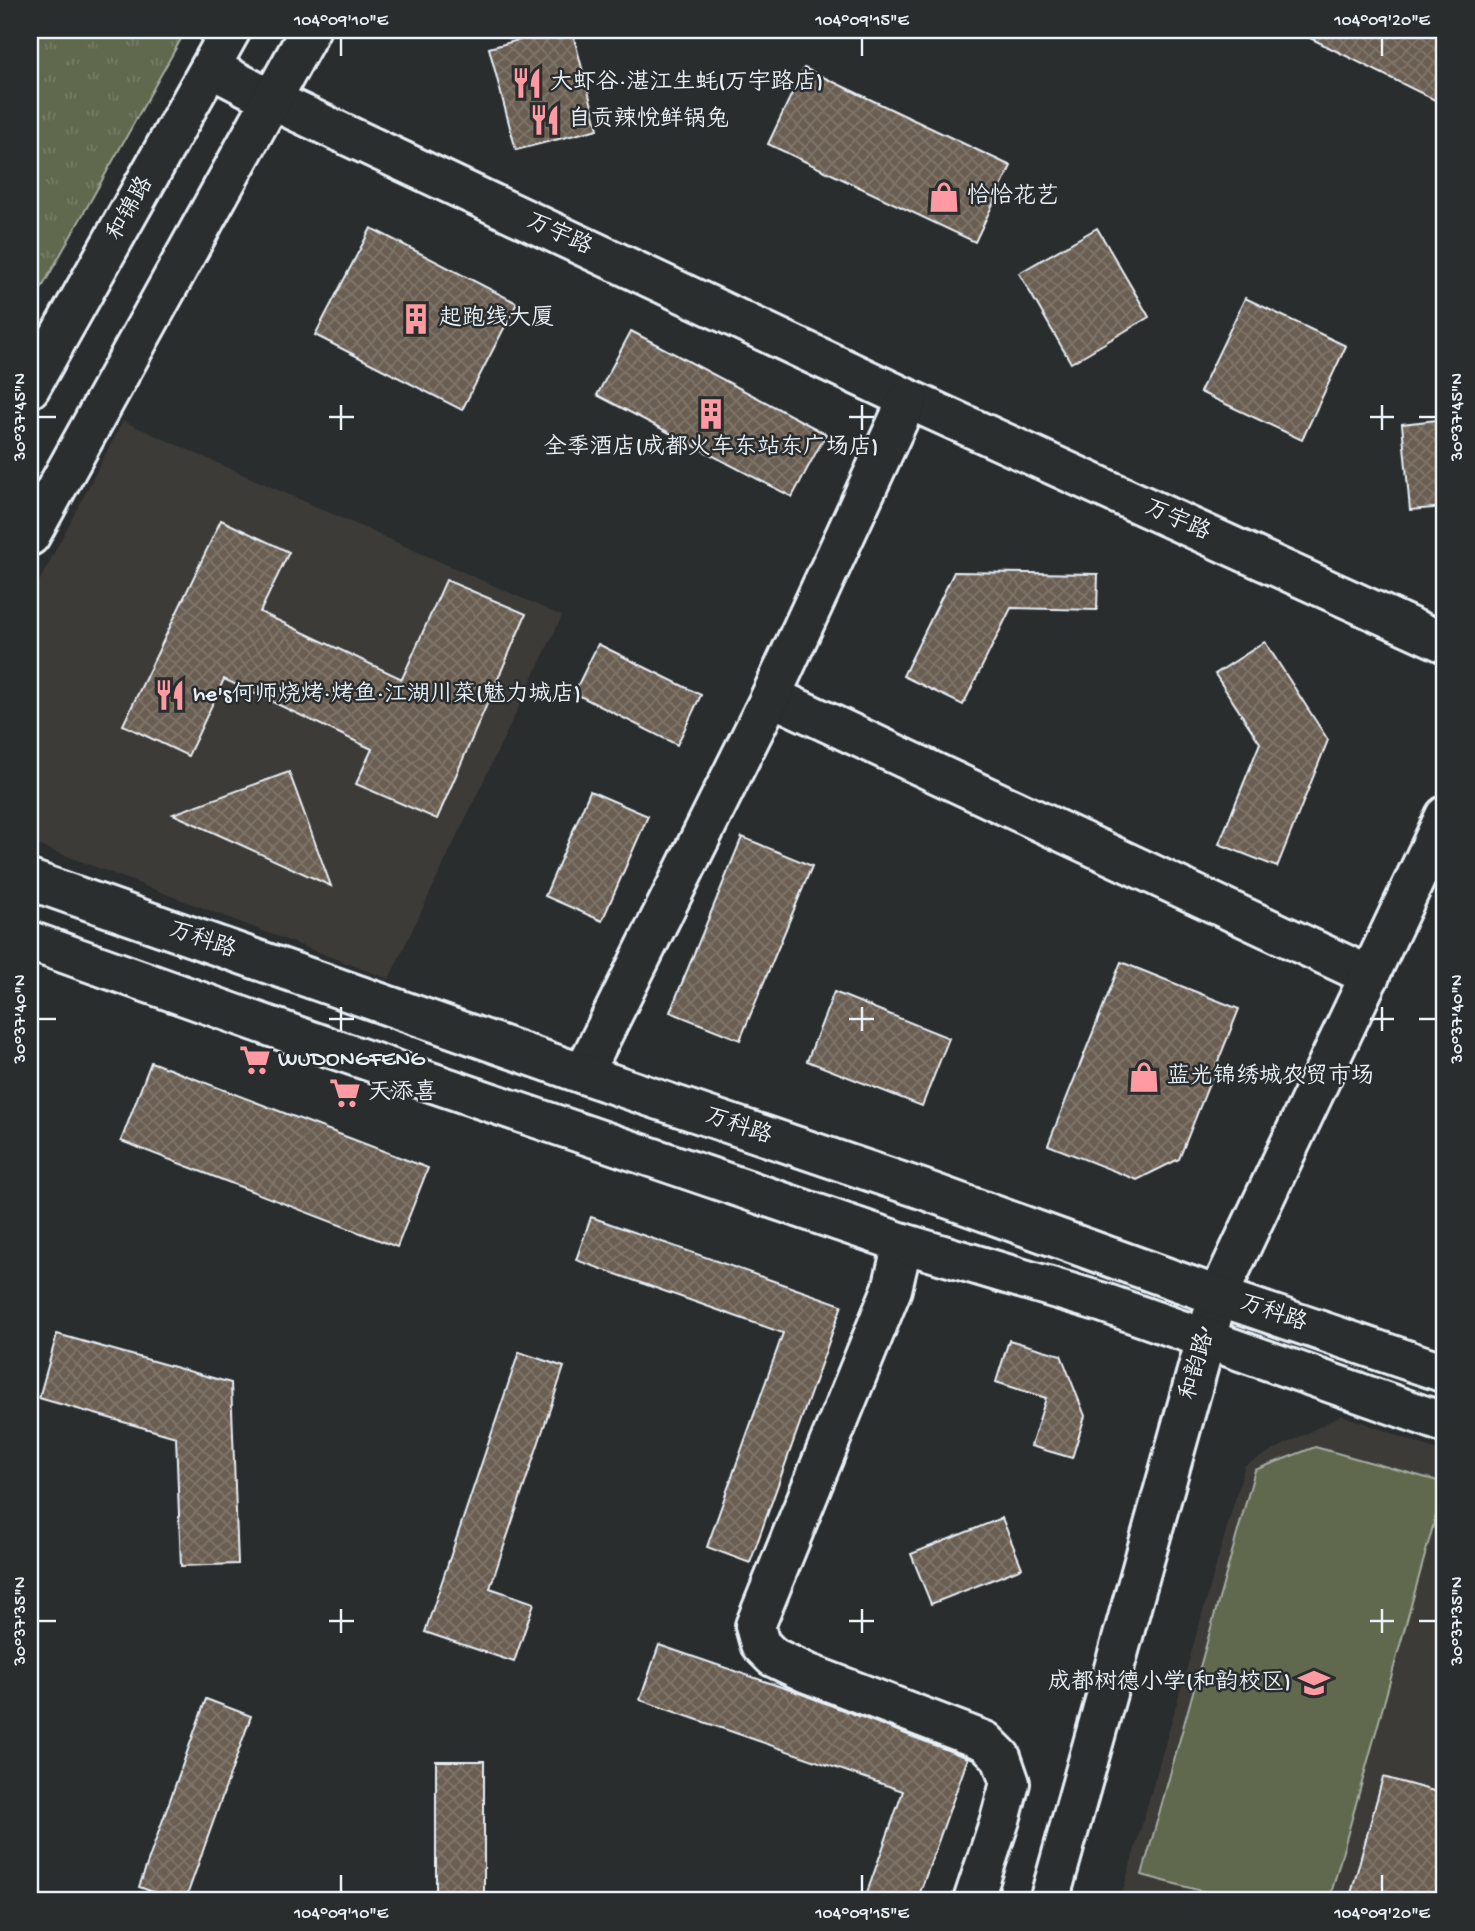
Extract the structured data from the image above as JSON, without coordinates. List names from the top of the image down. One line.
{"streets":{"street":["和锦路","万宇路","万科路","和韵路’"]},"crossings":[["和锦路","万宇路"],["万科路","和韵路’"]],"places":{"restaurant":["大虾谷·湛江生蚝(万宇路店)","自贡辣悦鲜锅兔","he's何师烧烤·烤鱼·江湖川菜(魅力城店)"],"shop":["恰恰花艺","蓝光锦绣城农贸市场"],"building":["起跑线大厦","全季酒店(成都火车东站东广场店)"],"supermarket":["WUDONGFENG","天添喜"],"school or university":["成都树德小学(和韵校区)"]},"coordinates":["104°09'10\"E","104°09'15\"E","104°09'20\"E","30°37'45\"N","30°37'40\"N","30°37'35\"N"]}
